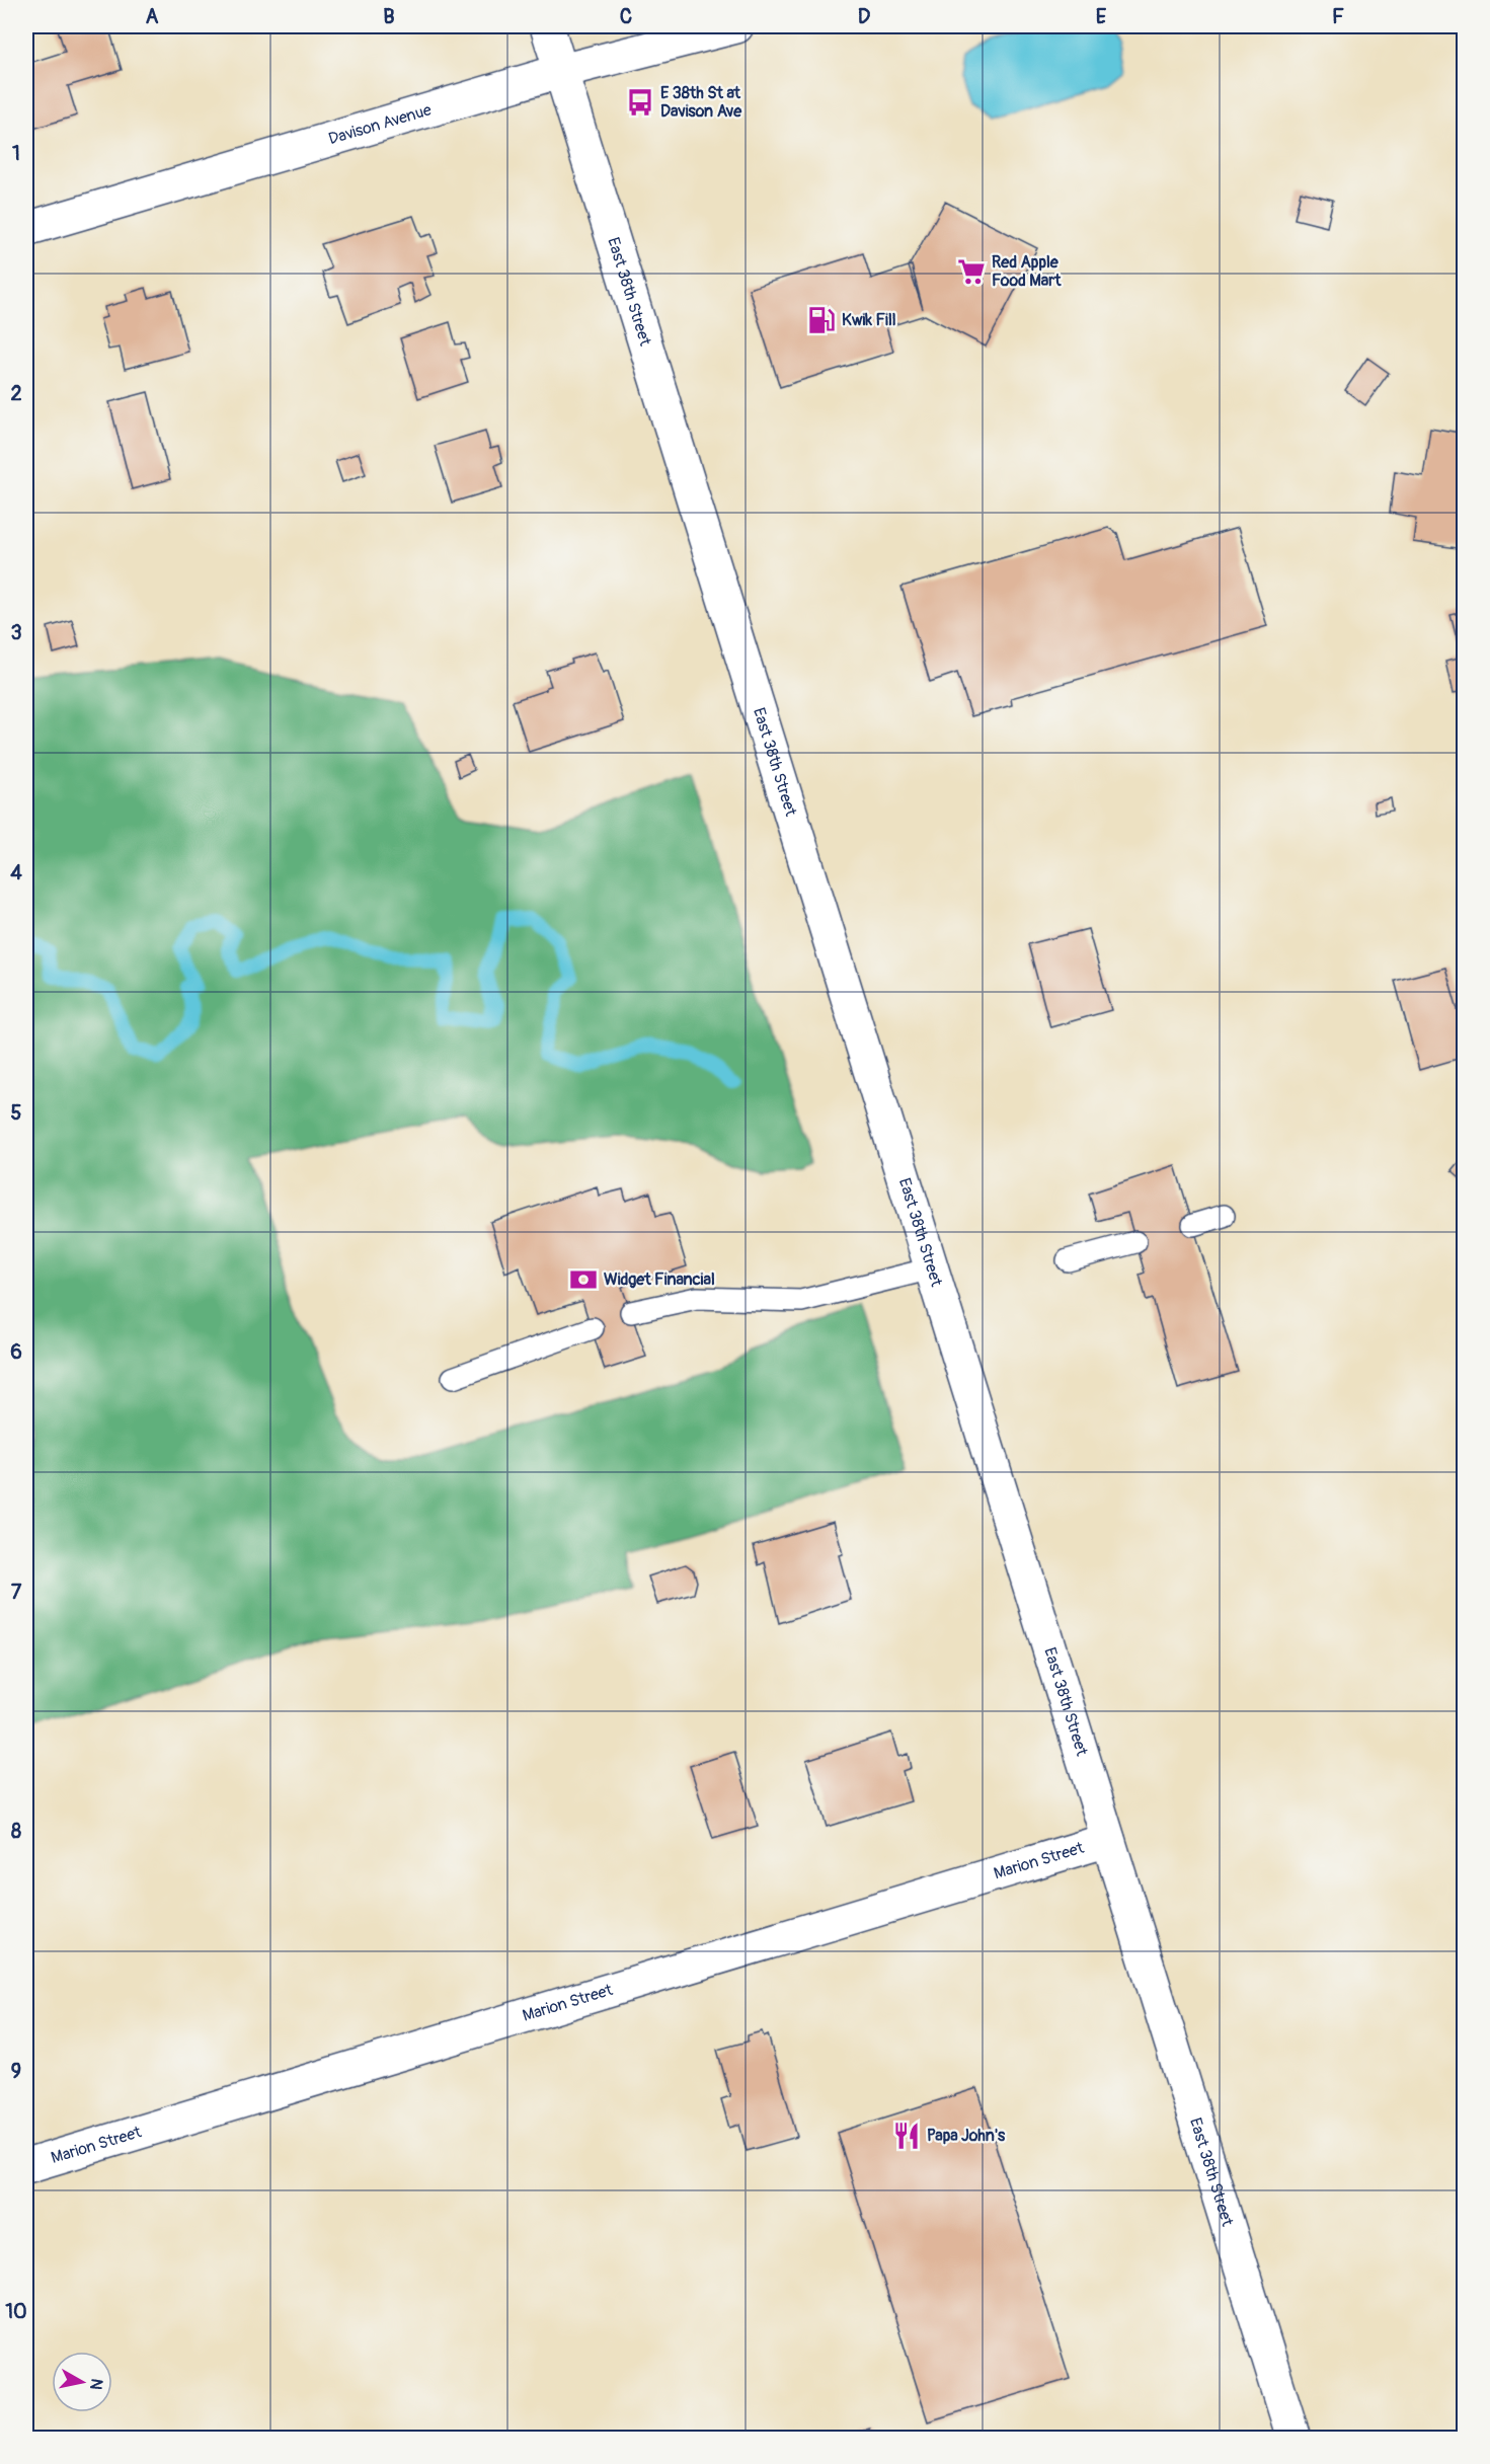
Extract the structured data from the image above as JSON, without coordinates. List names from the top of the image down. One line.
{"streets":{"main road":["Davison Avenue","East 38th Street","Marion Street"]},"crossings":[["Davison Avenue","East 38th Street"],["East 38th Street","Marion Street"]],"places":{"bus stop":["E 38th St at Davison Ave"],"supermarket":["Red Apple Food Mart"],"fuel station":["Kwik Fill"],"bank":["Widget Financial"],"restaurant":["Papa John's"]},"north":"right","grid":{"columns":["A","B","C","D","E","F"],"rows":["1","2","3","4","5","6","7","8","9","10"]}}
